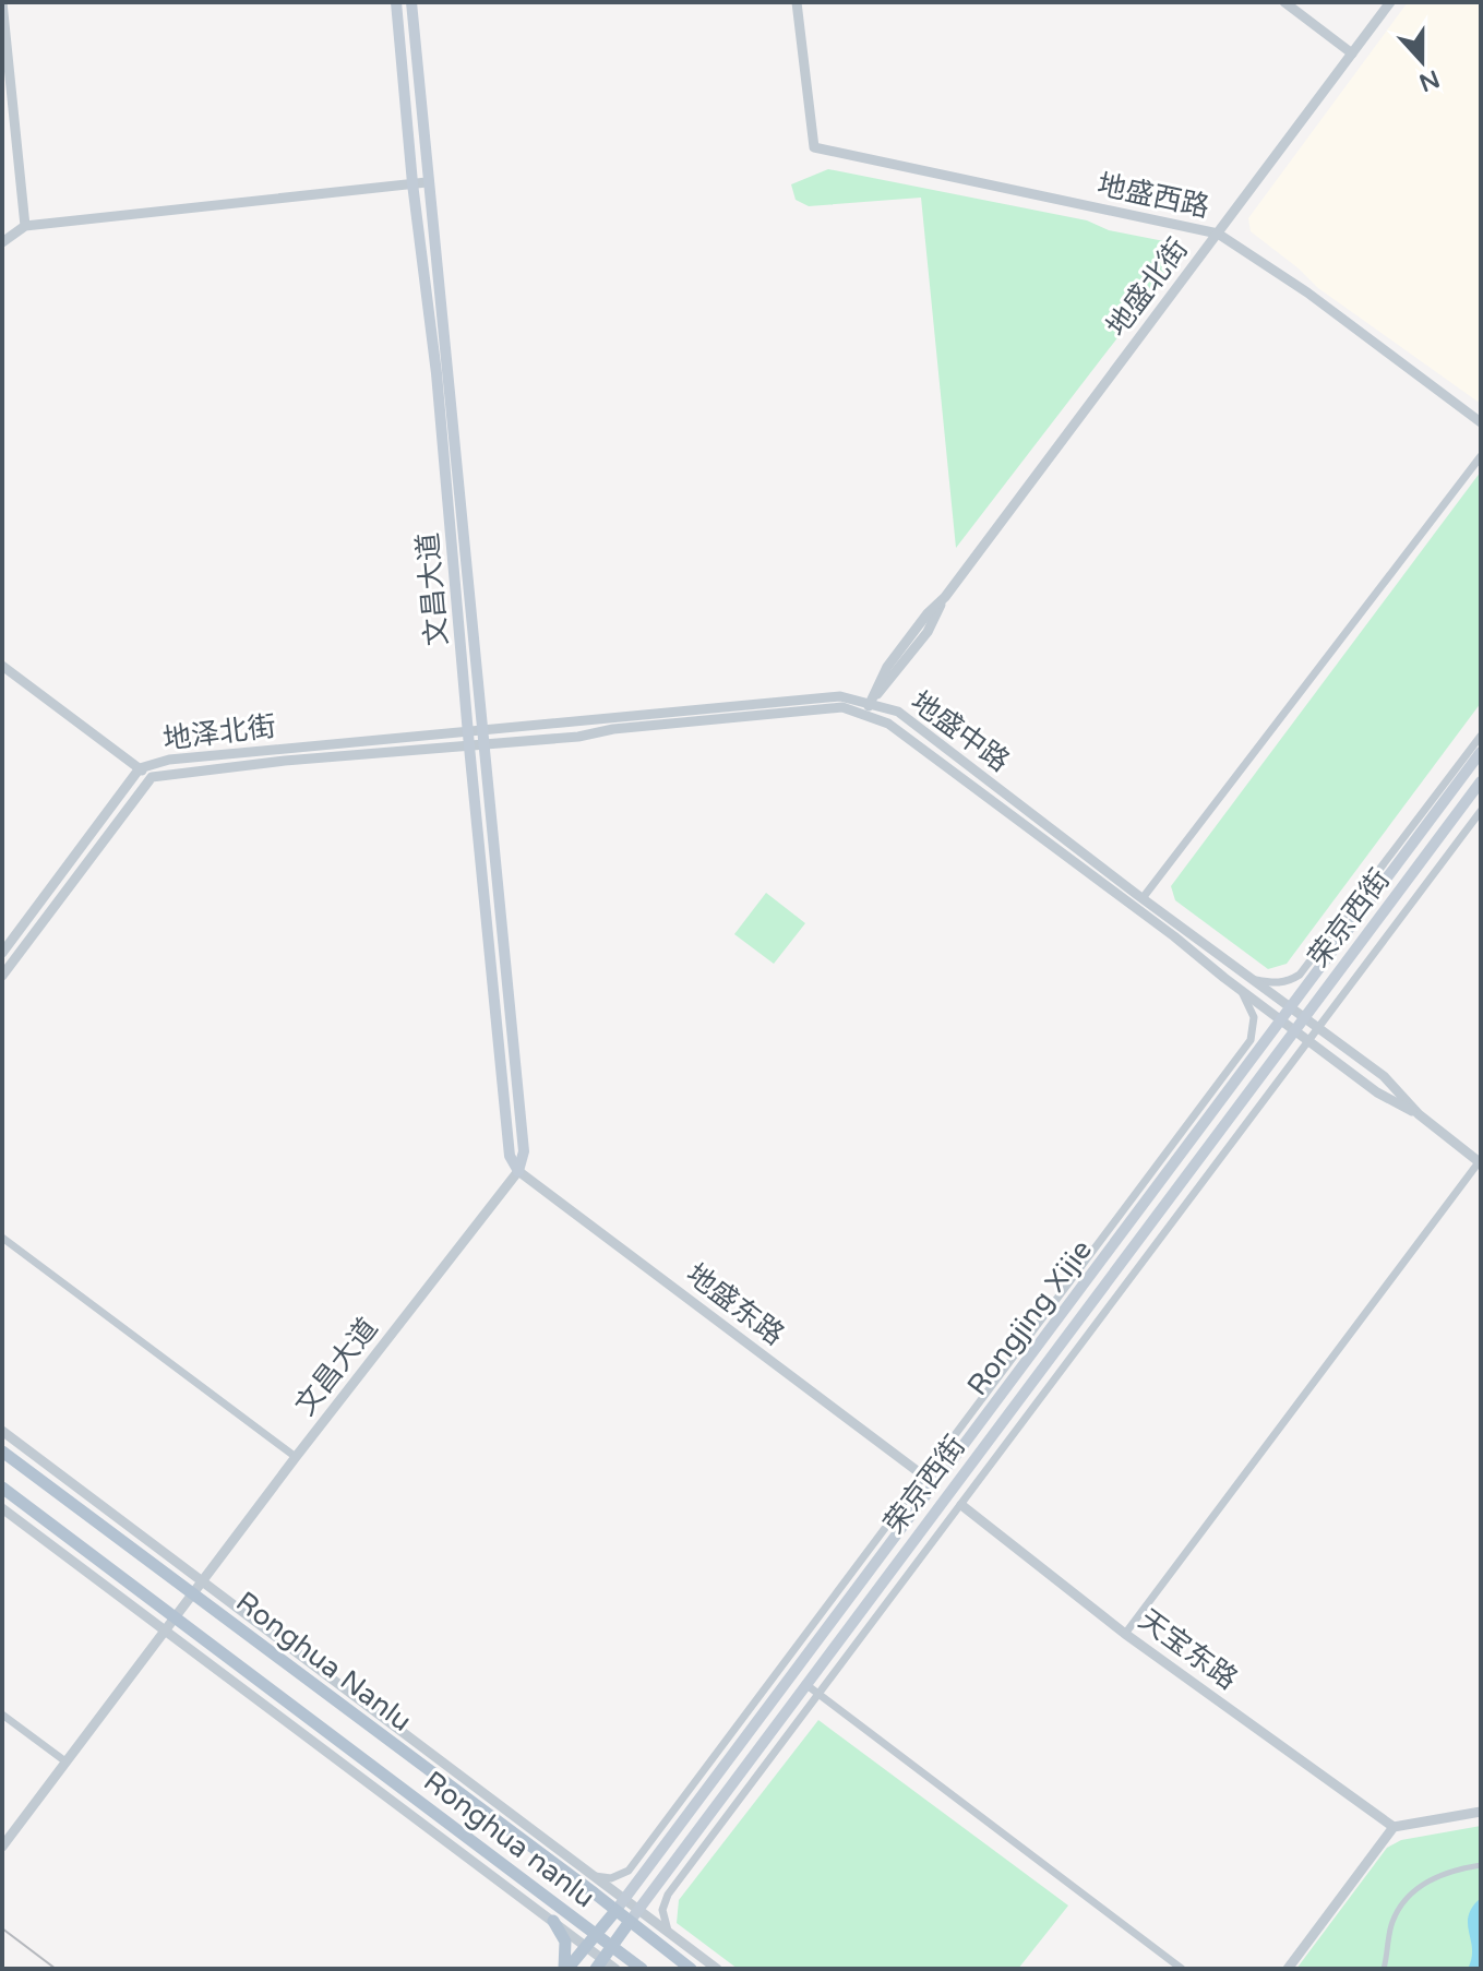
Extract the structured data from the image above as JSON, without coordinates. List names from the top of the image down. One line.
{"streets":{"main road":["文昌大道","荣京西街","Rongjing Xijie","Ronghua Nanlu","Ronghua nanlu"],"street":["地盛西路","地盛北街","地盛中路","地泽北街","地盛东路","天宝东路"]},"crossings":[["地盛西路","地盛北街"],["地盛北街","地盛中路"],["文昌大道","地盛中路"],["文昌大道","地泽北街"],["文昌大道","地盛东路"],["文昌大道","Ronghua Nanlu"],["文昌大道","Ronghua nanlu"],["地盛中路","地泽北街"],["地盛中路","荣京西街"],["地盛中路","Rongjing Xijie"],["荣京西街","Ronghua Nanlu"],["Rongjing Xijie","Ronghua Nanlu"]],"north":"bottom"}
